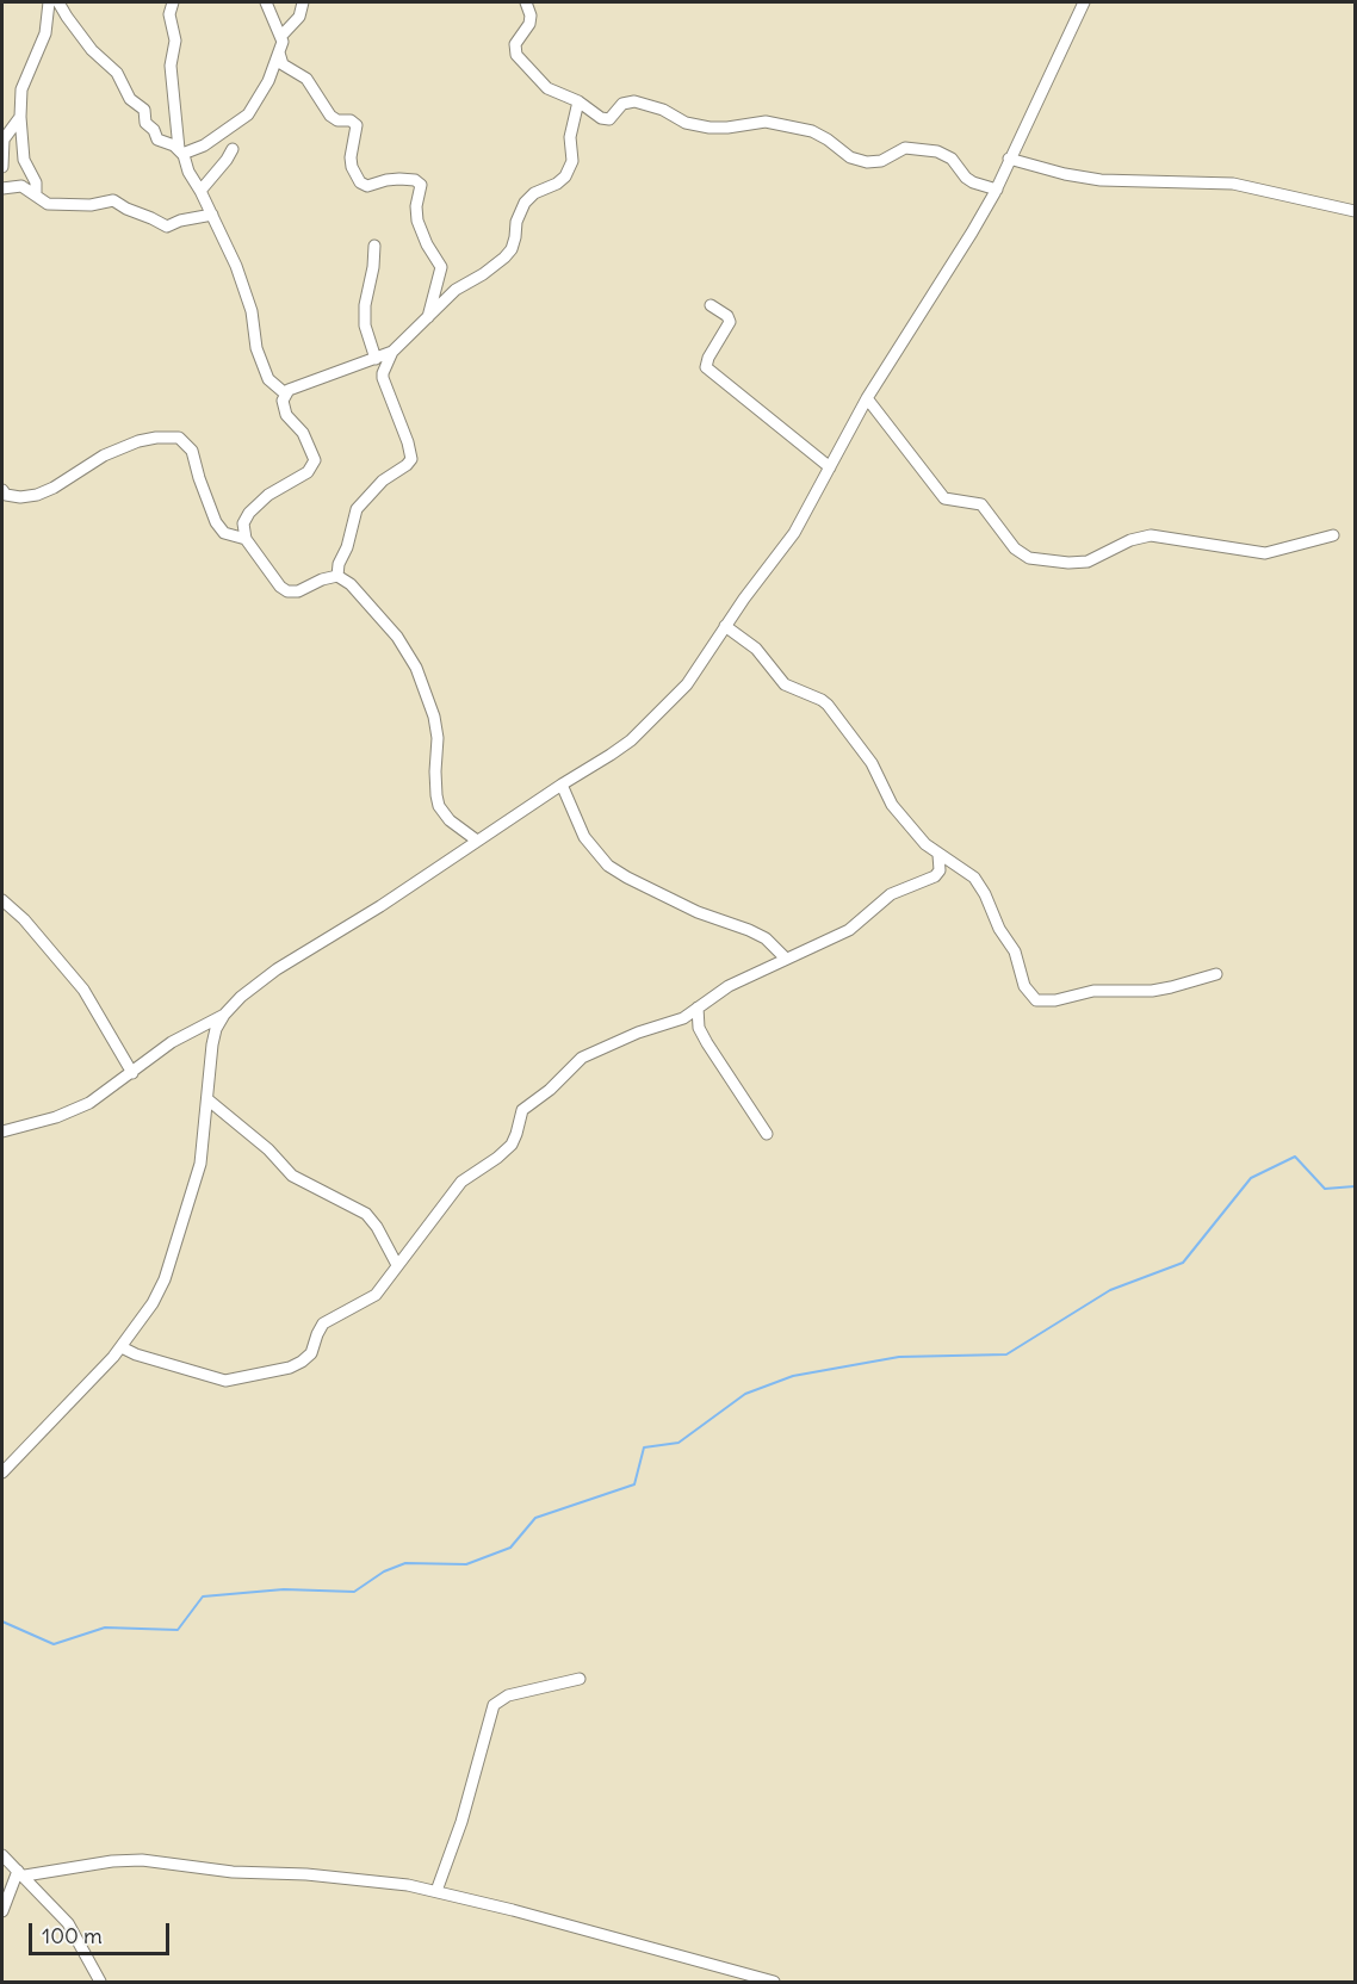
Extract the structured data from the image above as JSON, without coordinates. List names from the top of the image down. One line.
{"scale_bar":"100 m"}
